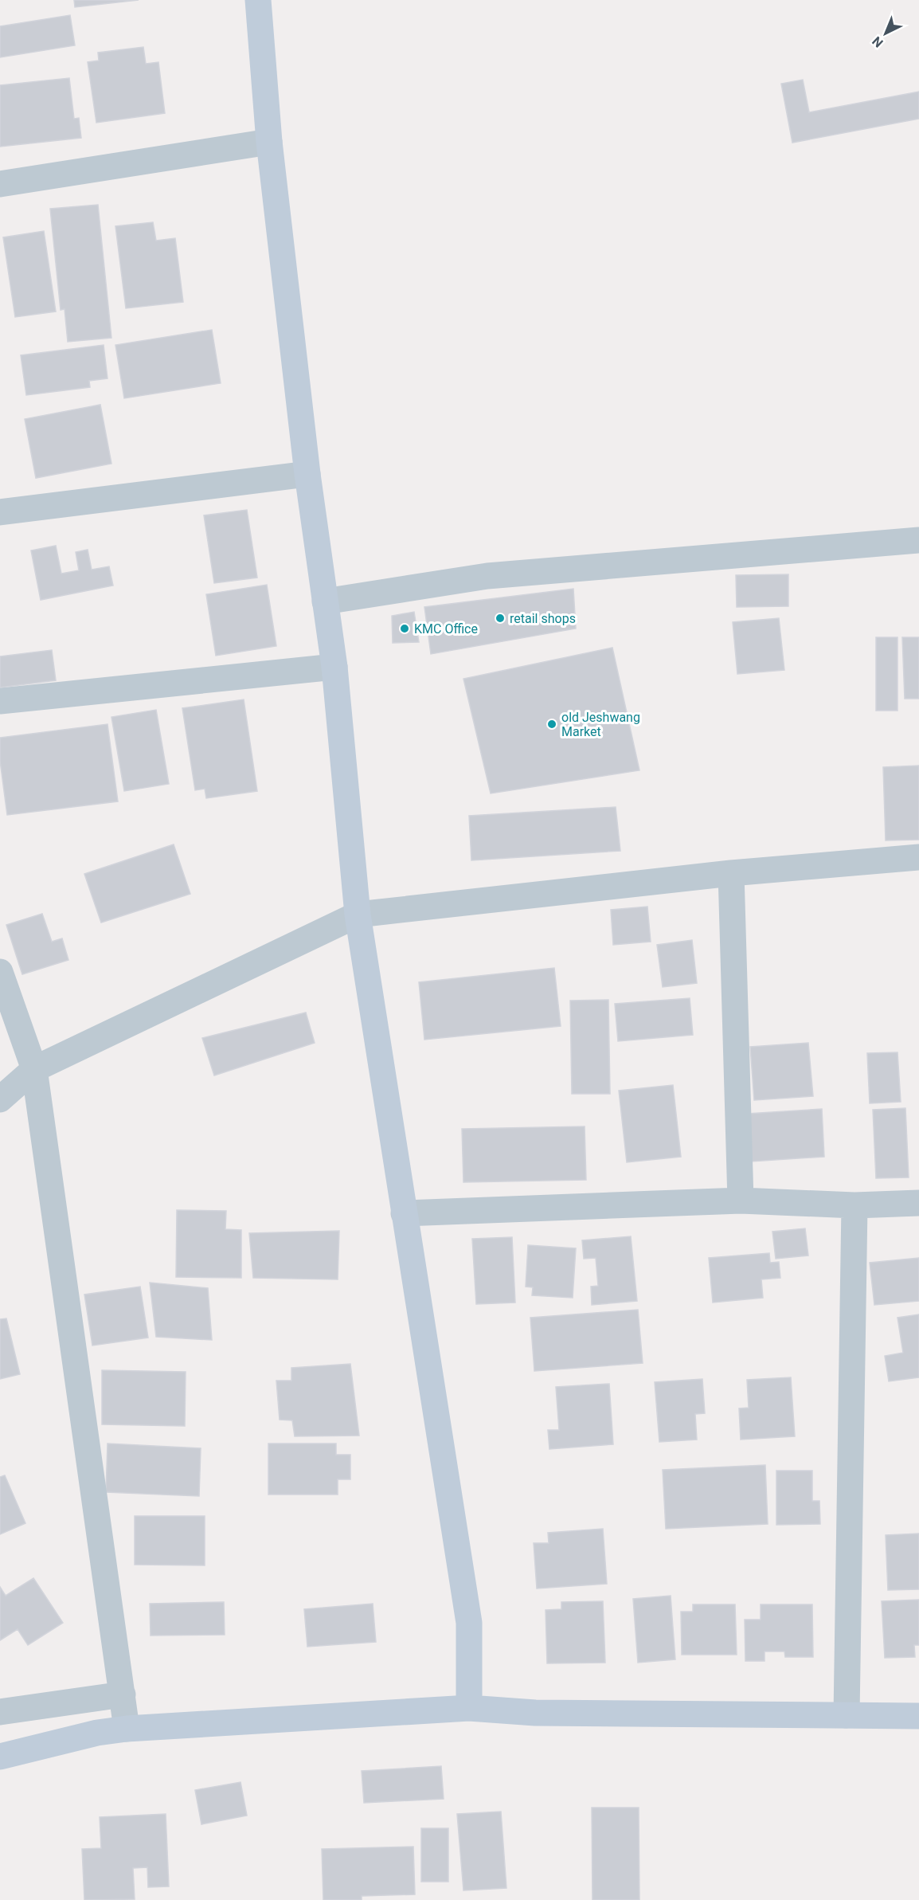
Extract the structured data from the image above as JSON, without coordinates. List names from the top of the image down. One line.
{"places":["retail shops","KMC Office","old Jeshwang Market"],"north":"bottom left"}
